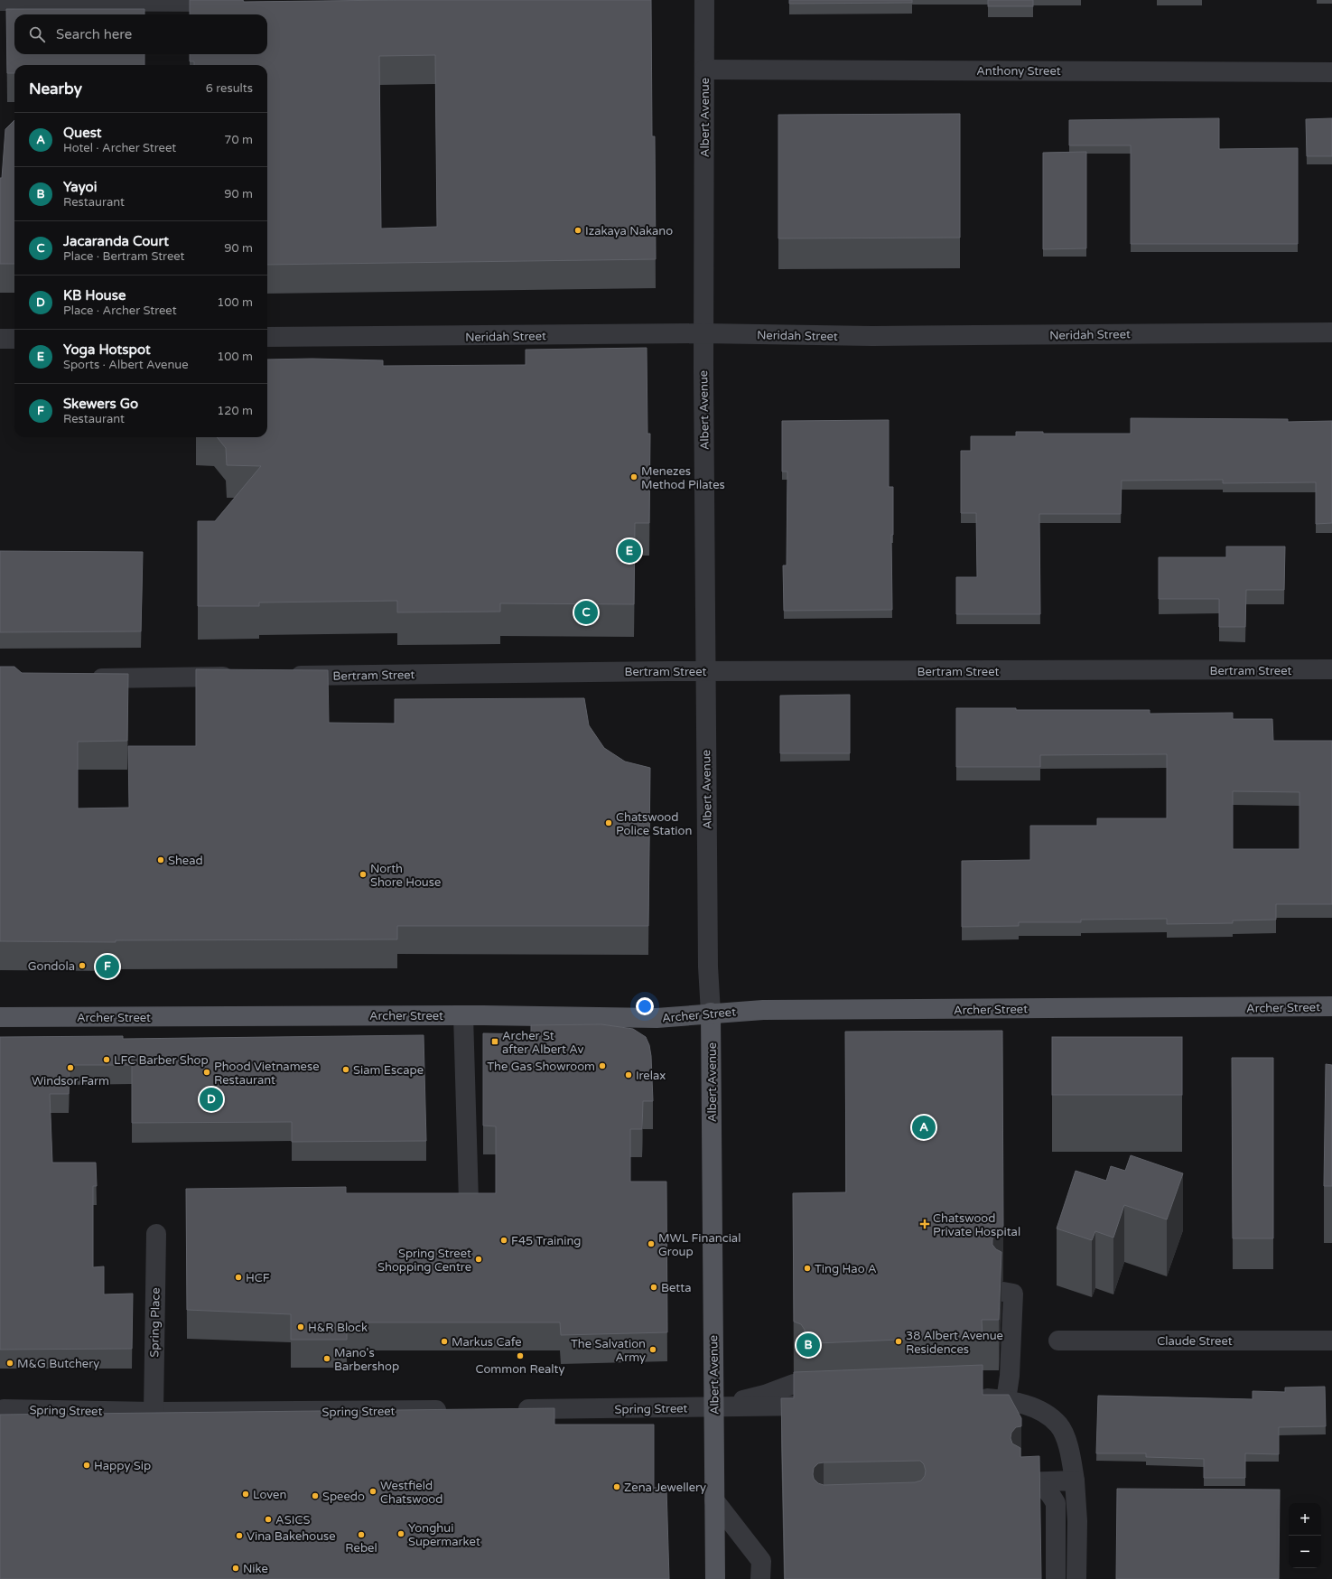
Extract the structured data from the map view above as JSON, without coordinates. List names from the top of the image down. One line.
{"streets":{"main road":["Albert Avenue","Archer Street"],"street":["Anthony Street","Neridah Street","Bertram Street","Spring Place","Claude Street","Spring Street"]},"crossings":[["Anthony Street","Albert Avenue"],["Albert Avenue","Neridah Street"],["Albert Avenue","Bertram Street"],["Albert Avenue","Archer Street"],["Albert Avenue","Spring Street"],["Spring Place","Spring Street"]],"places":{"other":["Izakaya Nakano","Menezes Method Pilates","Chatswood Police Station","Shead","North Shore House","Gondola","LFC Barber Shop","The Gas Showroom","Windsor Farm","Siam Escape","Phood Vietnamese Restaurant","Irelax","F45 Training","MWL Financial Group","Spring Street Shopping Centre","Ting Hao A","HCF","Betta","H&R Block","Markus Cafe","38 Albert Avenue Residences","The Salvation Army","Common Realty","Mano's Barbershop","M&G Butchery","Happy Sip","Zena Jewellery","Westfield Chatswood","Loven","Speedo","ASICS","Yonghui Supermarket","Rebel","Vina Bakehouse","Nike"],"transit":["Archer St after Albert Av"],"health":["Chatswood Private Hospital"]},"page":{"search":"Search here","heading":["Nearby","6 results"],"list":[{"mark":"A","name":"Quest","note":"Hotel · Archer Street","value":"70 m"},{"mark":"B","name":"Yayoi","note":"Restaurant","value":"90 m"},{"mark":"C","name":"Jacaranda Court","note":"Place · Bertram Street","value":"90 m"},{"mark":"D","name":"KB House","note":"Place · Archer Street","value":"100 m"},{"mark":"E","name":"Yoga Hotspot","note":"Sports · Albert Avenue","value":"100 m"},{"mark":"F","name":"Skewers Go","note":"Restaurant","value":"120 m"}],"pins":["E","C","F","D","A","B"],"map_buttons":["+","−"]}}
